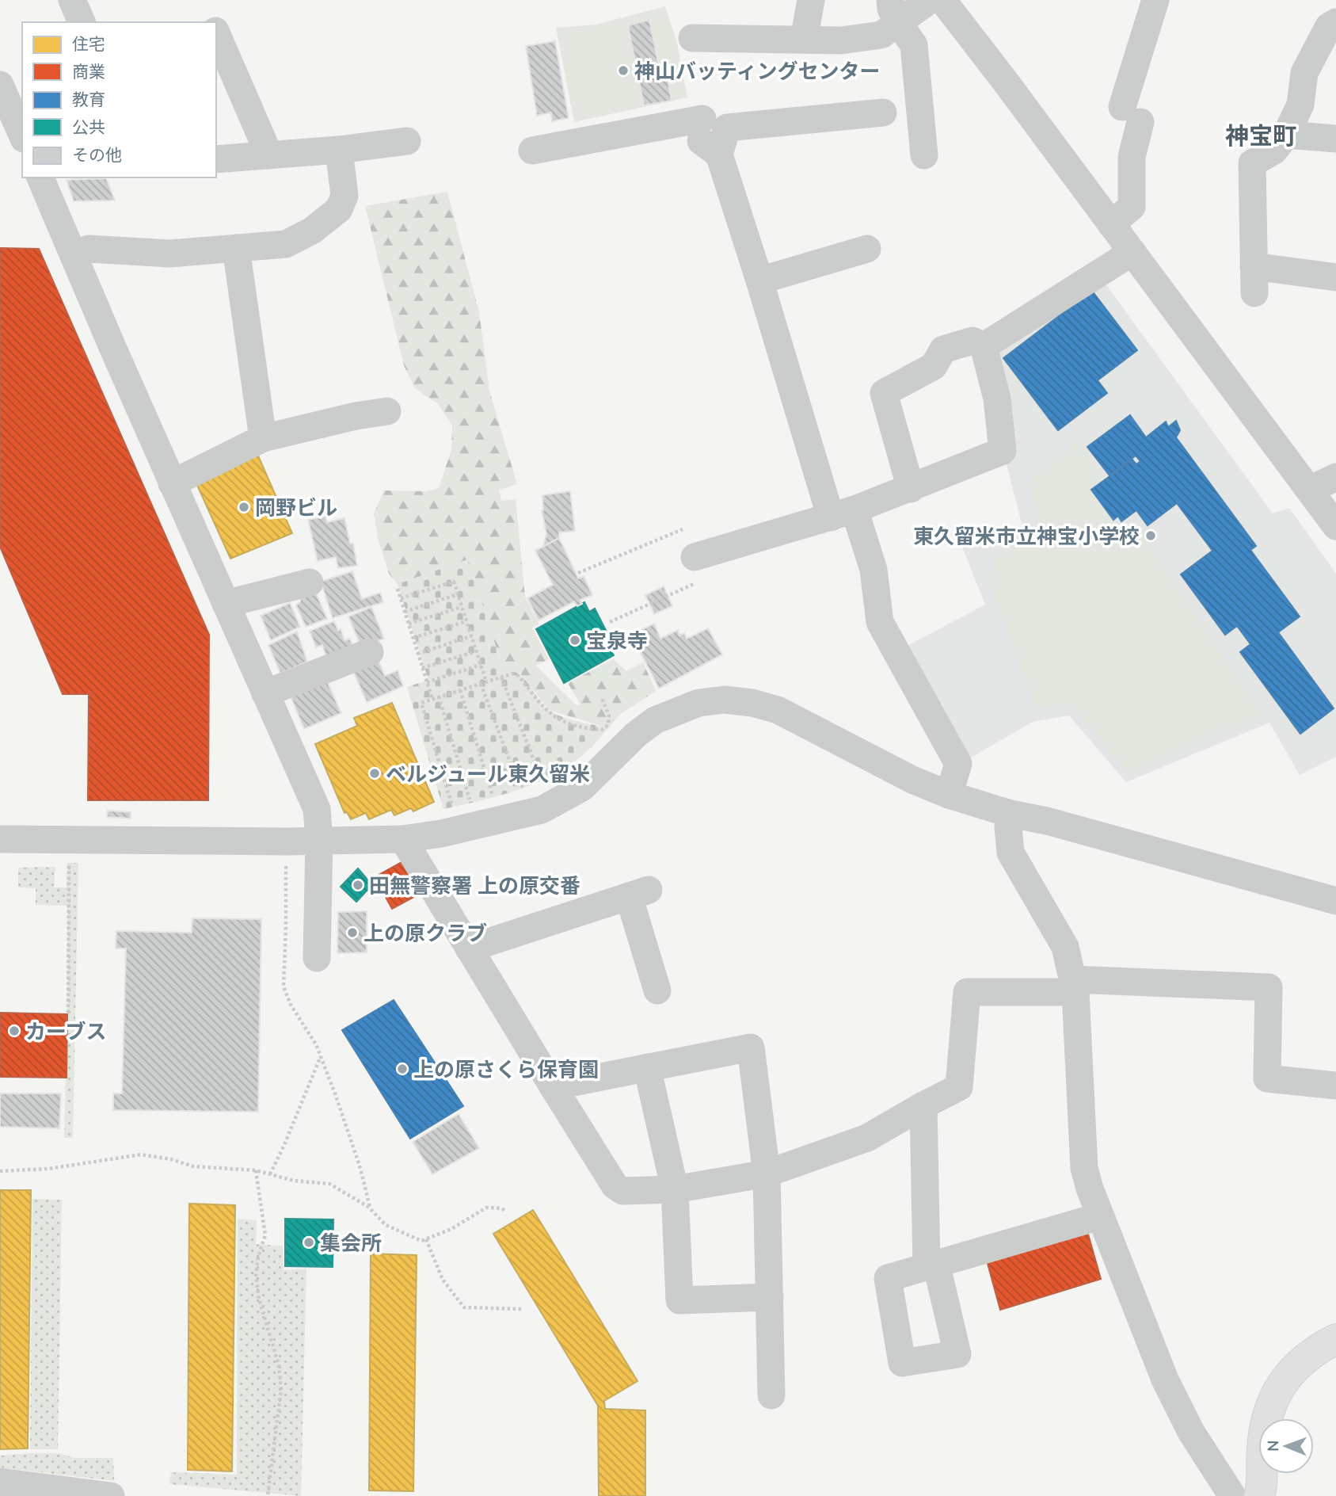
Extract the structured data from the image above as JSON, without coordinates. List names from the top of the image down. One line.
{"districts":["神宝町"],"places":["神山バッティングセンター","岡野ビル","東久留米市立神宝小学校","宝泉寺","ベルジュール東久留米","田無警察署 上の原交番","上の原クラブ","カーブス","上の原さくら保育園","集会所"],"legend":["住宅","商業","教育","公共","その他"],"north":"left"}
